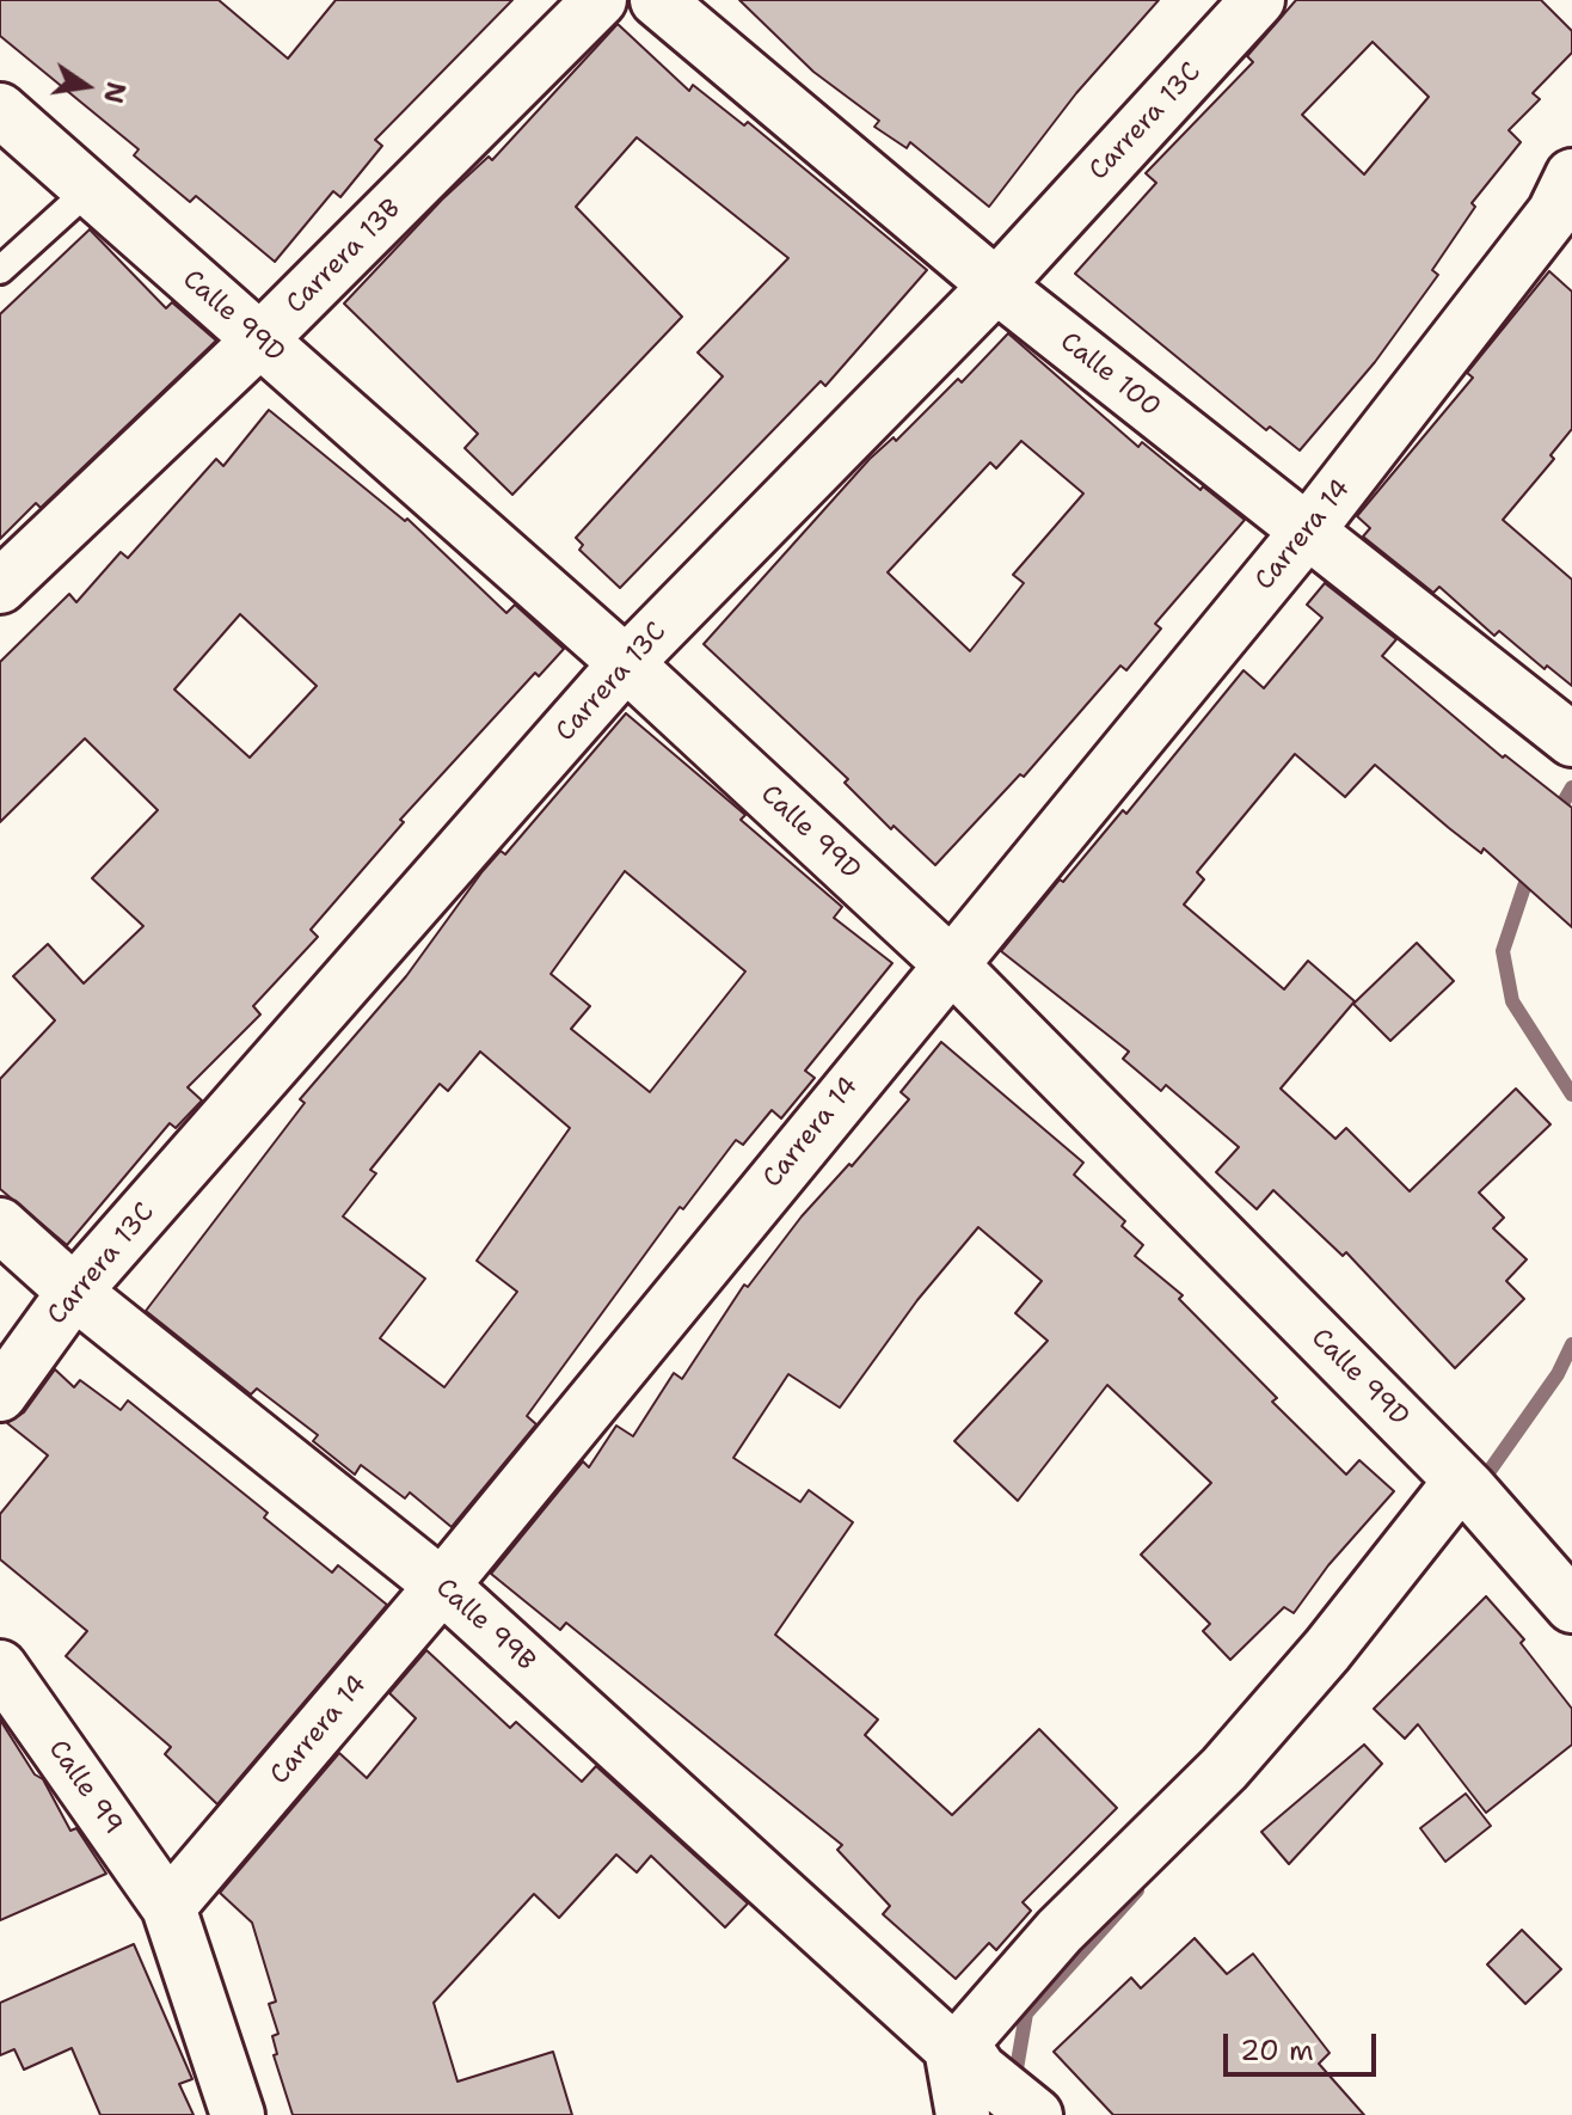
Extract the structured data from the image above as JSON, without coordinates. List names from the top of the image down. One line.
{"streets":{"street":["Carrera 13C","Carrera 13B","Calle 99D","Calle 100","Carrera 14","Calle 99B","Calle 99"]},"crossings":[["Carrera 13C","Calle 99D"],["Carrera 13C","Calle 100"],["Carrera 13C","Calle 99B"],["Carrera 13B","Calle 99D"],["Calle 99D","Carrera 14"],["Calle 100","Carrera 14"],["Carrera 14","Calle 99B"],["Carrera 14","Calle 99"]],"scale_bar":"20 m","north":"right"}
